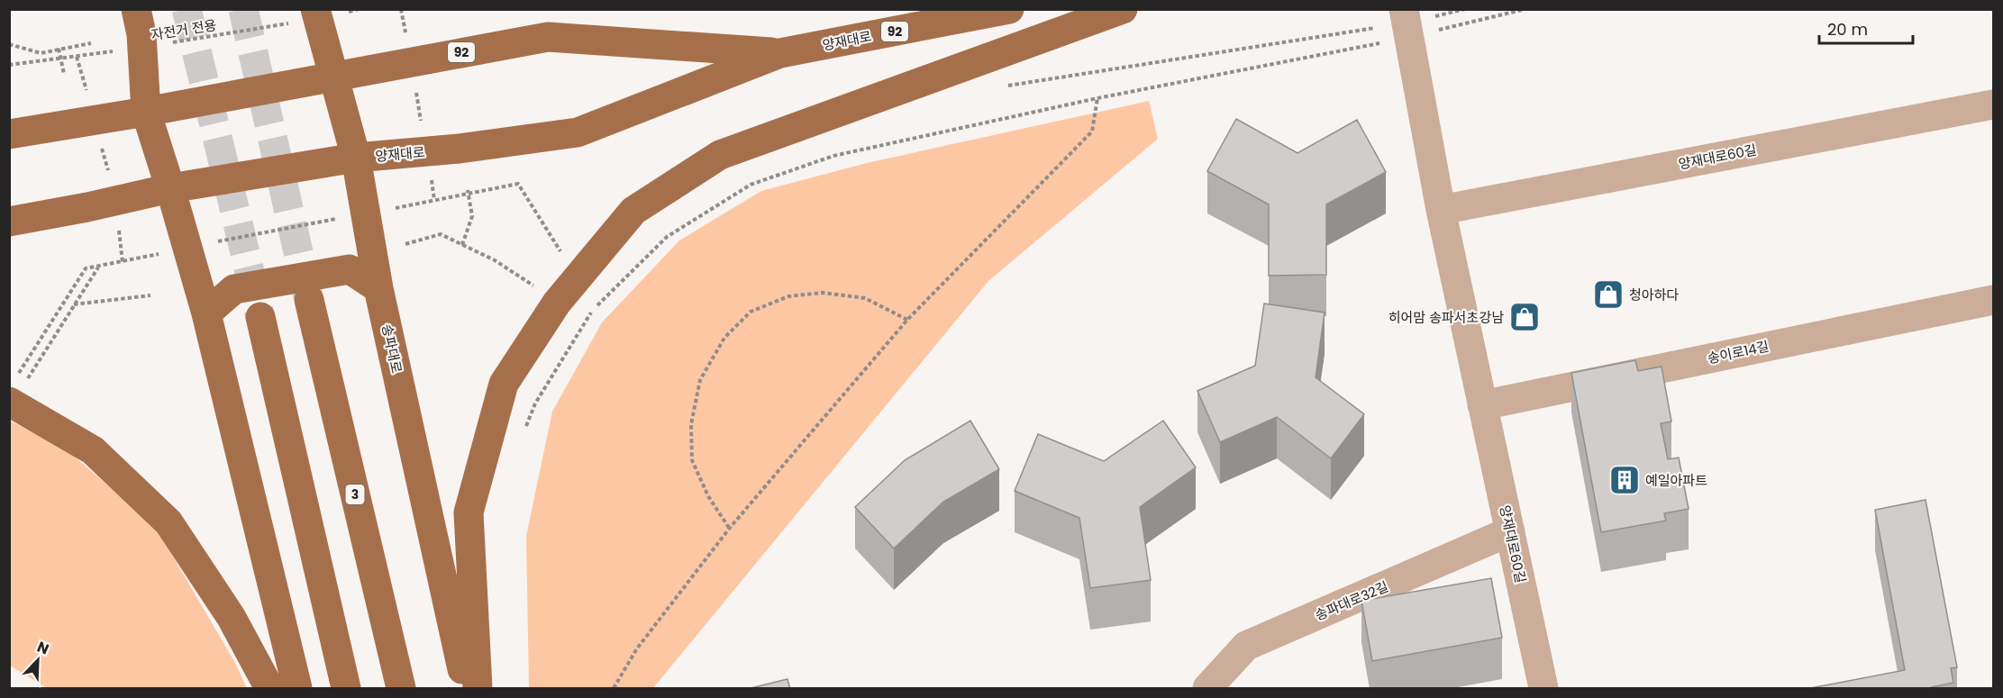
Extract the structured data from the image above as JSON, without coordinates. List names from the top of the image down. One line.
{"streets":{"main road":["92","양재대로","송파대로","3"],"street":["양재대로60길","송이로14길","송파대로32길"],"path":["자전거 전용"]},"crossings":[["자전거 전용","송파대로"],["양재대로","송파대로"],["양재대로60길","송이로14길"],["양재대로60길","송파대로32길"]],"places":{"shop":["청아하다","히어맘 송파서초강남"],"building":["예일아파트"]},"scale_bar":"20 m","north":"top right"}
